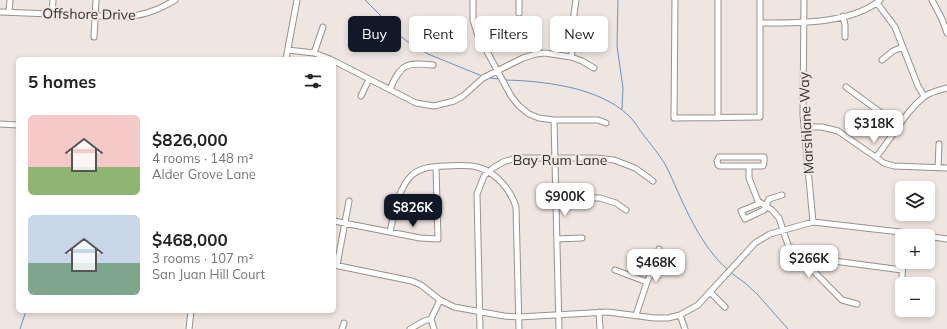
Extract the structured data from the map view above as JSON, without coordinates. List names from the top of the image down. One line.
{"streets":{"street":["Offshore Drive","Marshlane Way","Bay Rum Lane"]},"page":{"chip":["Buy","Rent","Filters","New"],"heading":"5 homes","list":[{"name":"$826,000","note":"4 rooms · 148 m² · Alder Grove Lane"},{"name":"$468,000","note":"3 rooms · 107 m² · San Juan Hill Court"}],"price":["$318K","$900K","$826K","$266K","$468K"],"map_buttons":["+","−"]}}
